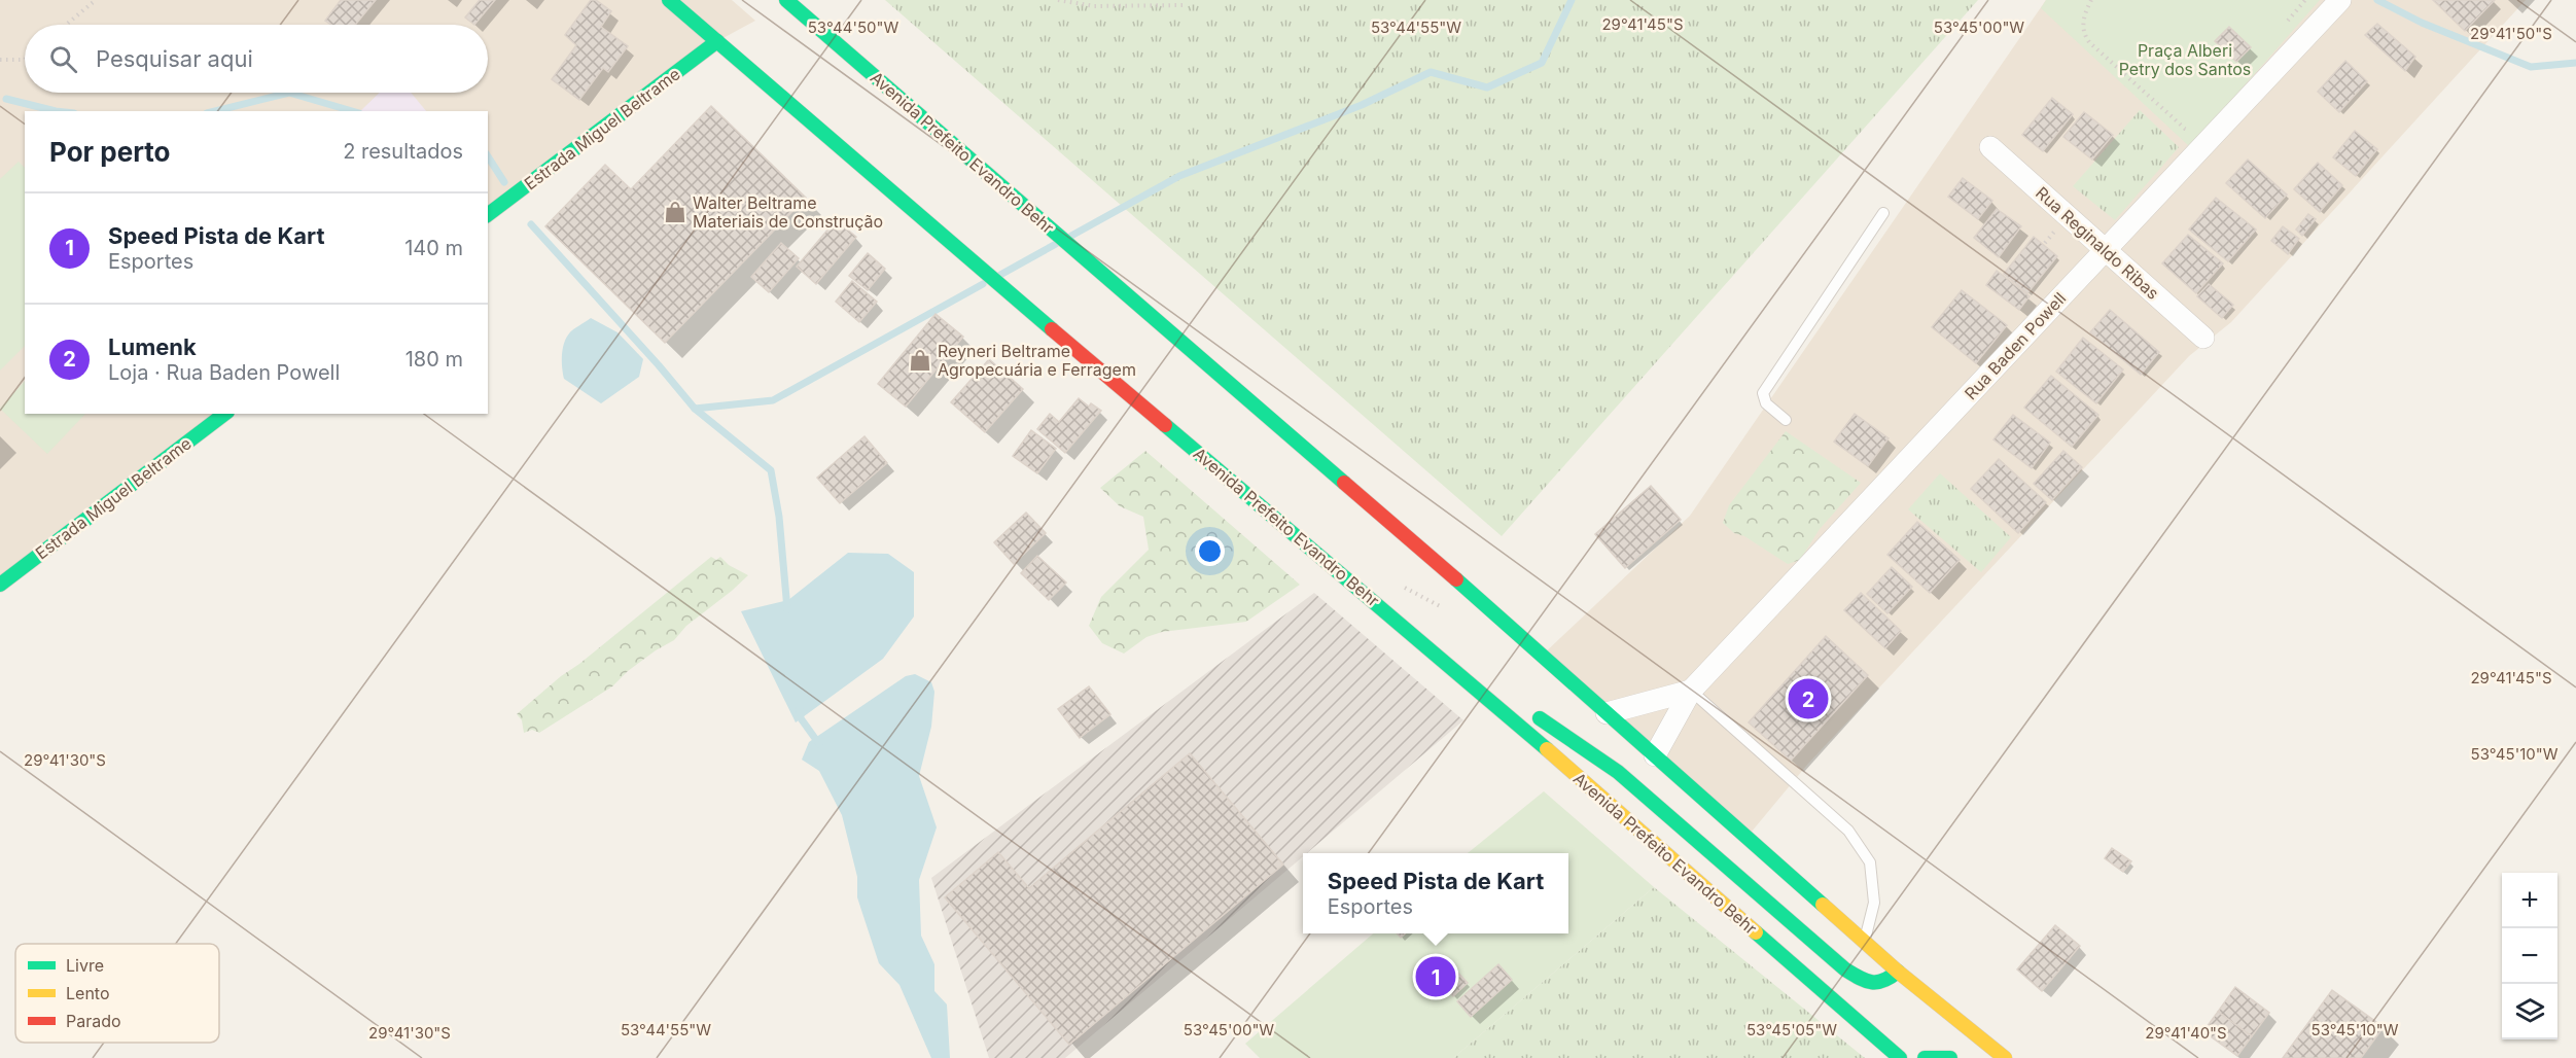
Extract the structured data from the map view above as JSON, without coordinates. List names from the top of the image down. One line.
{"streets":{"main road":["Estrada Miguel Beltrame","Avenida Prefeito Evandro Behr"],"street":["Rua Reginaldo Ribas","Rua Baden Powell"]},"crossings":[["Estrada Miguel Beltrame","Avenida Prefeito Evandro Behr"],["Avenida Prefeito Evandro Behr","Rua Baden Powell"],["Rua Reginaldo Ribas","Rua Baden Powell"]],"parks":["Praça Alberi Petry dos Santos"],"places":{"shop":["Walter Beltrame Materiais de Construção","Reyneri Beltrame Agropecuária e Ferragem"]},"legend":["Livre","Lento","Parado"],"page":{"search":"Pesquisar aqui","heading":["Por perto","2 resultados"],"list":[{"mark":"1","name":"Speed Pista de Kart","note":"Esportes","value":"140 m"},{"mark":"2","name":"Lumenk","note":"Loja · Rua Baden Powell","value":"180 m"}],"pins":["2","1"],"popup":["Speed Pista de Kart","Esportes"],"map_buttons":["+","−"]},"coordinates":["29°41'45\"S","53°44'50\"W","53°44'55\"W","53°45'00\"W","29°41'50\"S","53°45'10\"W","29°41'30\"S","53°45'05\"W","29°41'40\"S"]}
